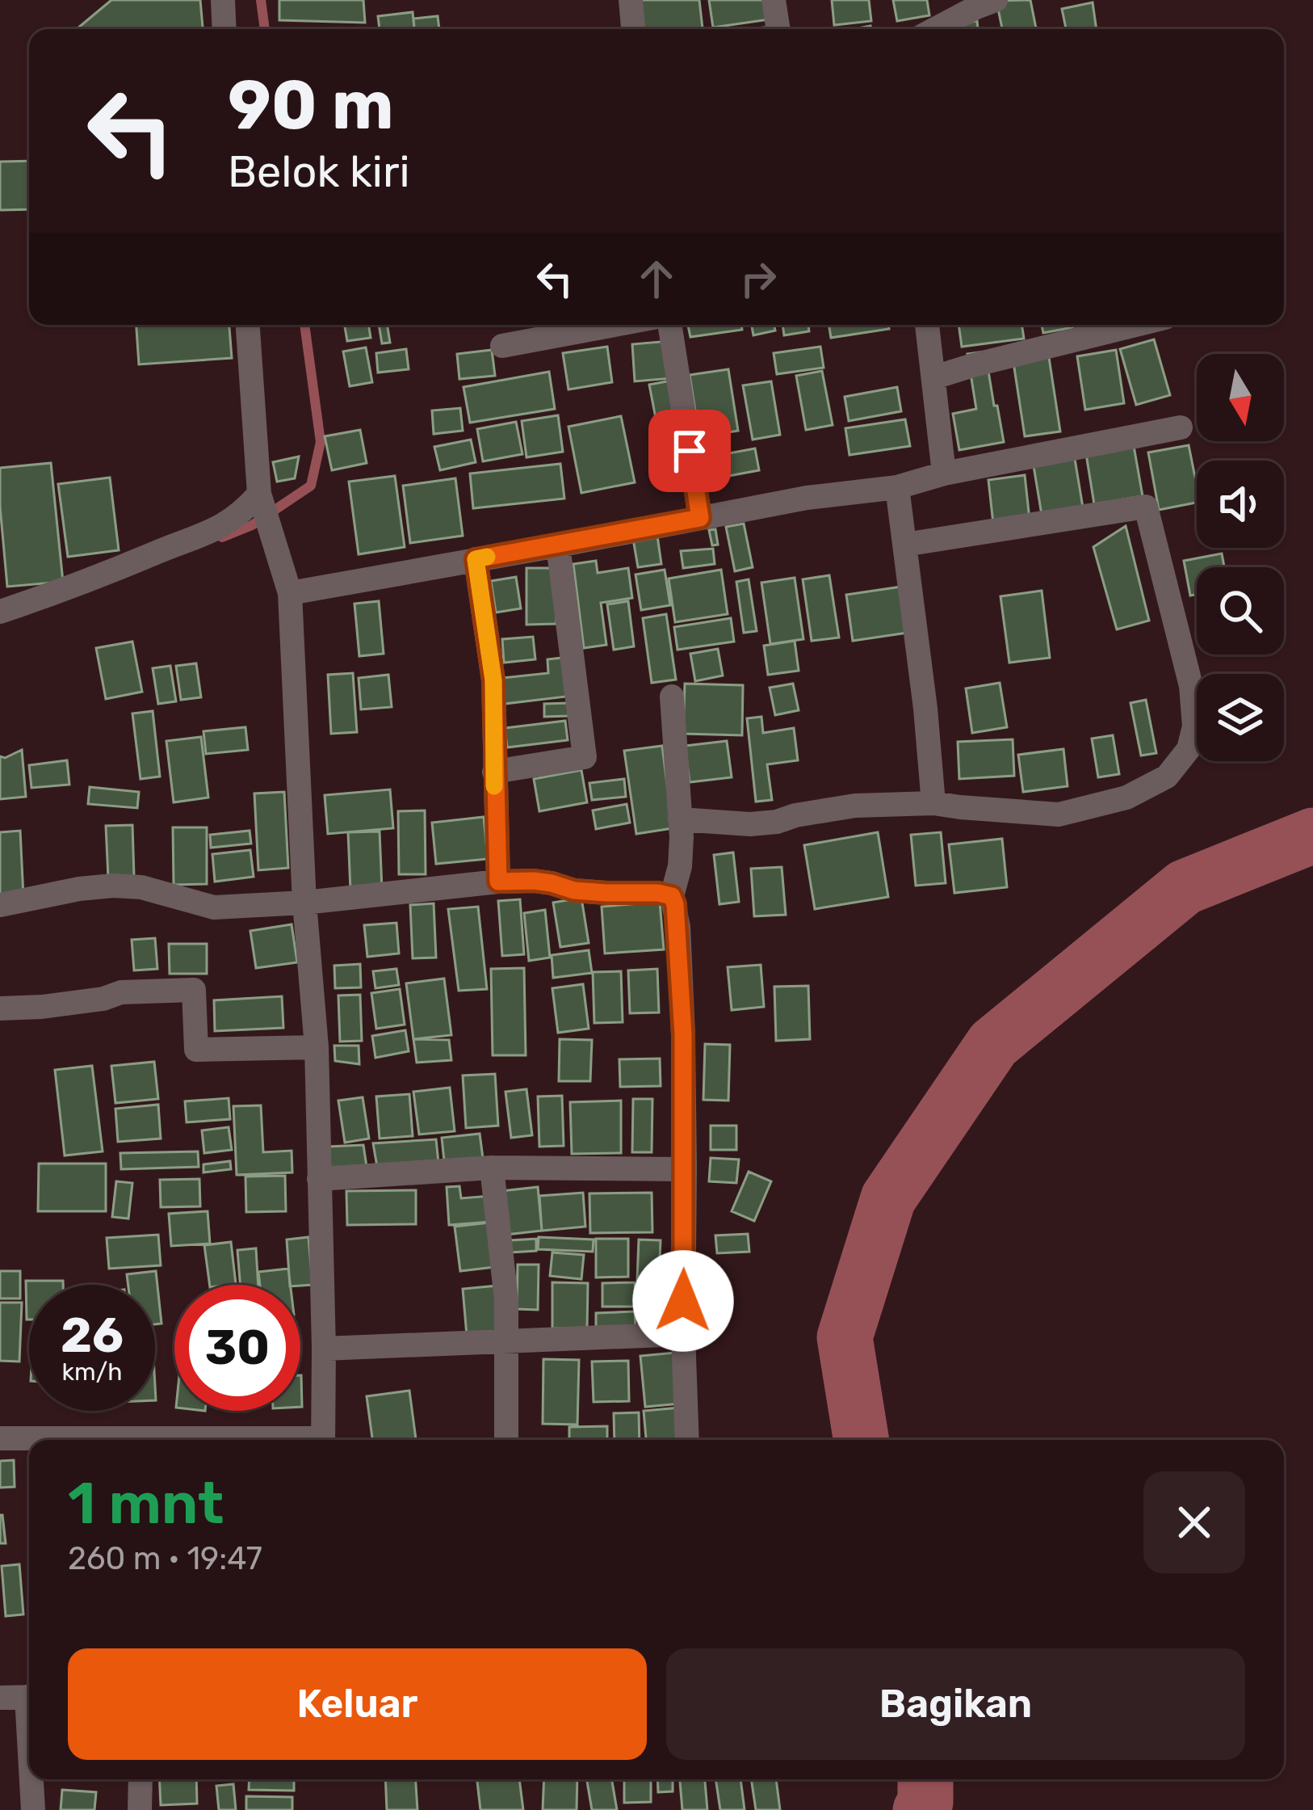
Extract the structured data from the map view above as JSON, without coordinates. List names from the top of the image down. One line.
{"north":"bottom","page":{"turn":["90 m","Belok kiri"],"speed":"26 km/h","limit":"30","heading":["1 mnt","260 m · 19:47"],"buttons":["Keluar","Bagikan"]}}
